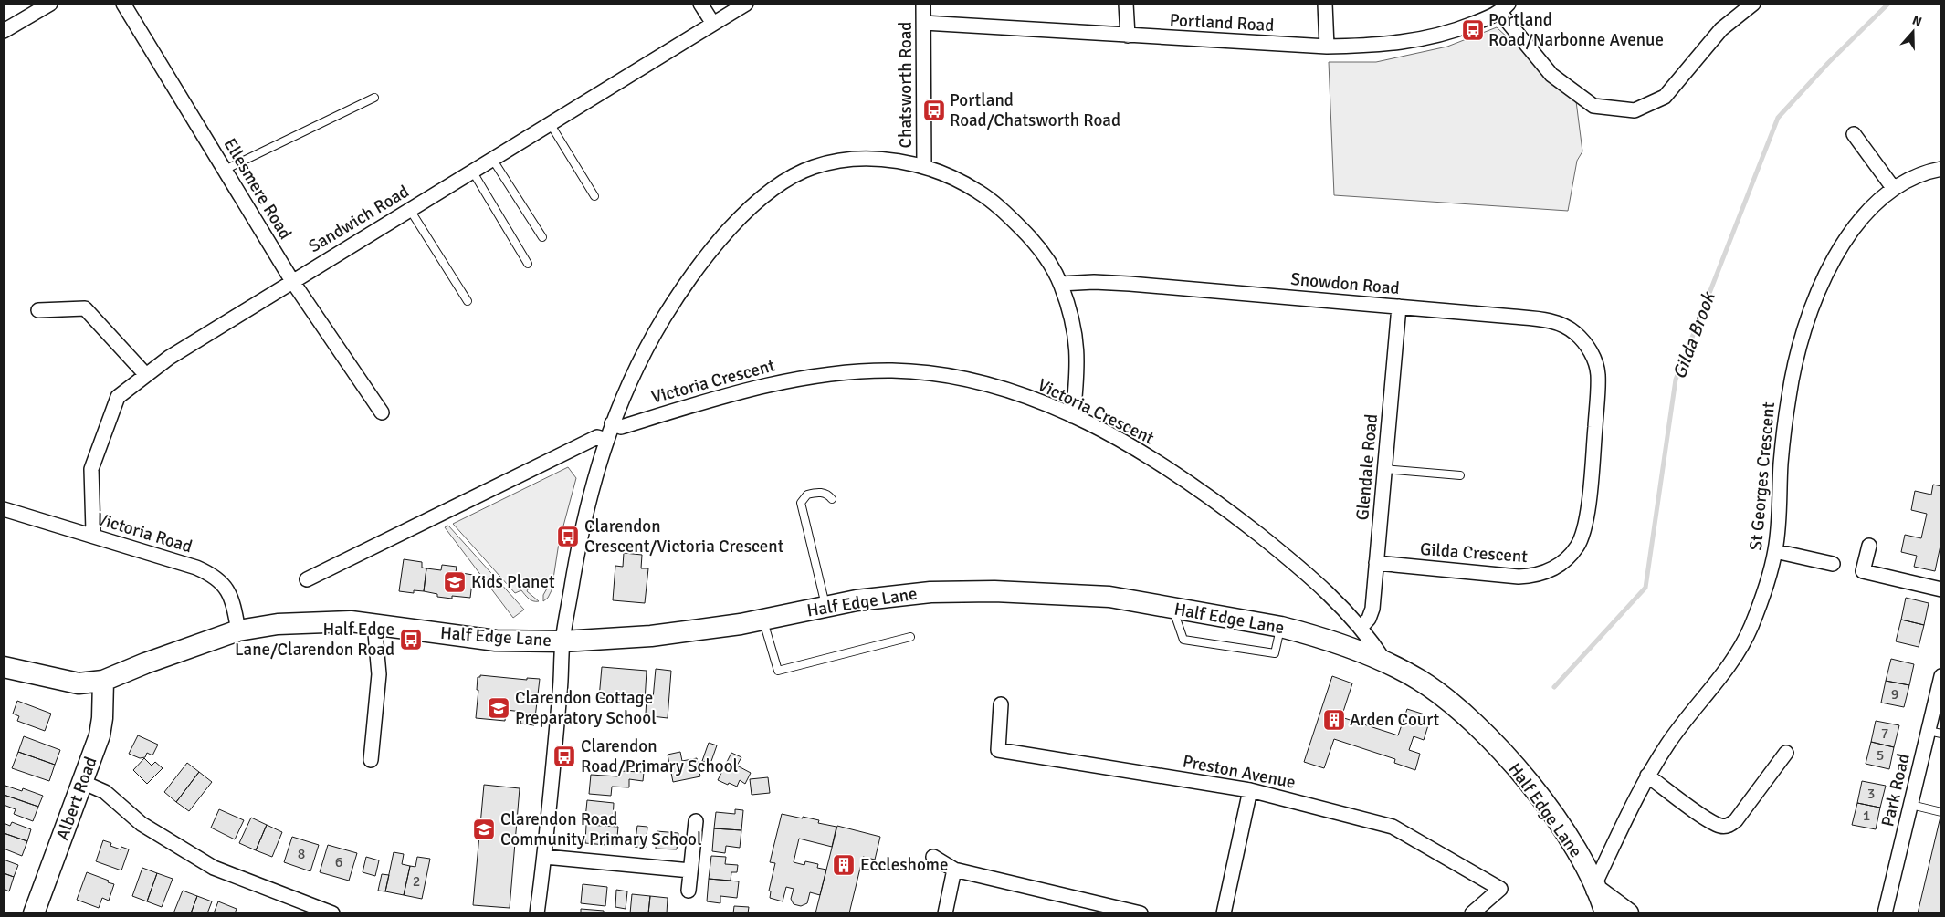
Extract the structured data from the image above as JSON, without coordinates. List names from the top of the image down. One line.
{"streets":{"main road":["Half Edge Lane","Albert Road"],"street":["Portland Road","Chatsworth Road","Ellesmere Road","Sandwich Road","Snowdon Road","Victoria Crescent","Glendale Road","St Georges Crescent","Victoria Road","Gilda Crescent","Preston Avenue","Park Road"]},"crossings":[["Portland Road","Chatsworth Road"],["Ellesmere Road","Sandwich Road"],["Sandwich Road","Victoria Road"],["Snowdon Road","Glendale Road"],["Snowdon Road","Gilda Crescent"],["Victoria Crescent","Glendale Road"],["Victoria Crescent","Half Edge Lane"],["Glendale Road","Gilda Crescent"],["St Georges Crescent","Half Edge Lane"],["Victoria Road","Half Edge Lane"],["Half Edge Lane","Albert Road"]],"water":["Gilda Brook"],"places":{"bus stop":["Portland Road/Narbonne Avenue","Portland Road/Chatsworth Road","Clarendon Crescent/Victoria Crescent","Half Edge Lane/Clarendon Road","Clarendon Road/Primary School"],"school or university":["Kids Planet","Clarendon Cottage Preparatory School","Clarendon Road Community Primary School"],"building":["Arden Court","Eccleshome"]},"house_numbers":["9","7","5","3","1","8","6","2"],"north":"top"}
